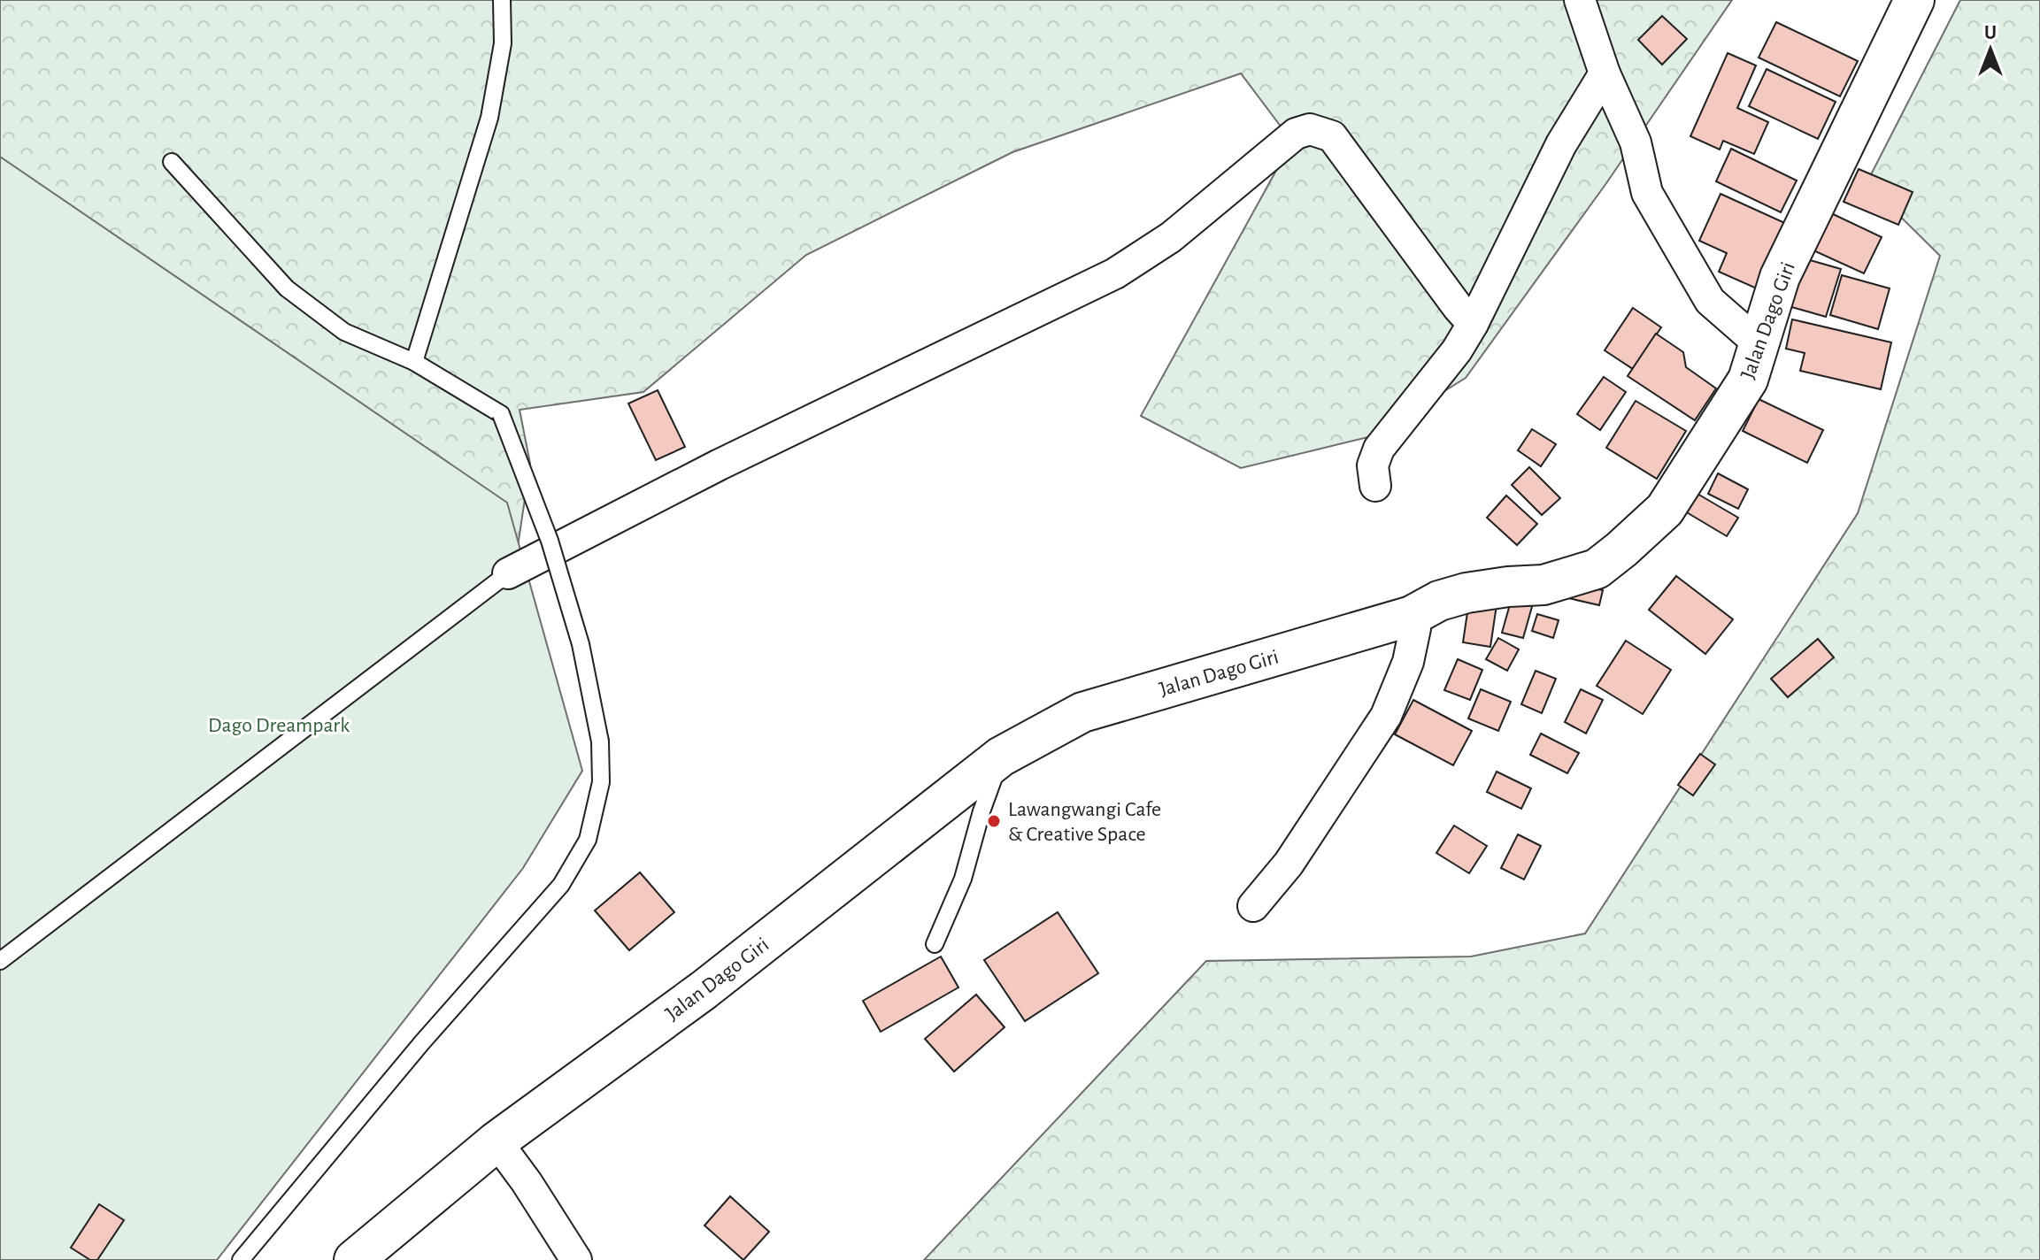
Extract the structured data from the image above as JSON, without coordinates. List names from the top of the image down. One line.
{"streets":{"main road":["Jalan Dago Giri"]},"parks":["Dago Dreampark"],"places":["Lawangwangi Cafe & Creative Space"],"north":"top"}
